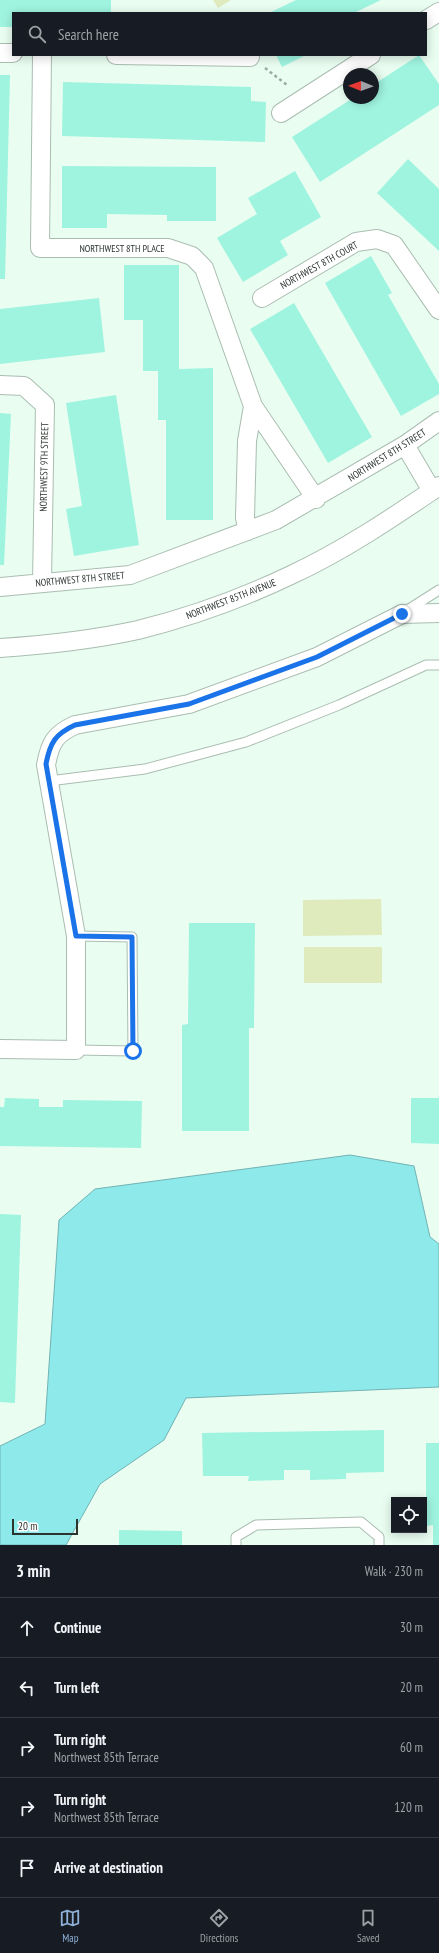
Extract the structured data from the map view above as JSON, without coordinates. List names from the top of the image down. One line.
{"streets":{"street":["NORTHWEST 8TH PLACE","NORTHWEST 8TH COURT","NORTHWEST 8TH STREET","NORTHWEST 9TH STREET","NORTHWEST 85TH AVENUE"]},"crossings":[["NORTHWEST 8TH PLACE","NORTHWEST 8TH STREET"],["NORTHWEST 8TH STREET","NORTHWEST 9TH STREET"]],"scale_bar":"20 m","north":"left","page":{"search":"Search here","scale":"20 m","heading":["3 min","Walk · 230 m"],"list":[["Continue","30 m"],["Turn left","20 m"],["Turn right","Northwest 85th Terrace","60 m"],["Turn right","Northwest 85th Terrace","120 m"],"Arrive at destination"],"nav":["Map","Directions","Saved"]}}
